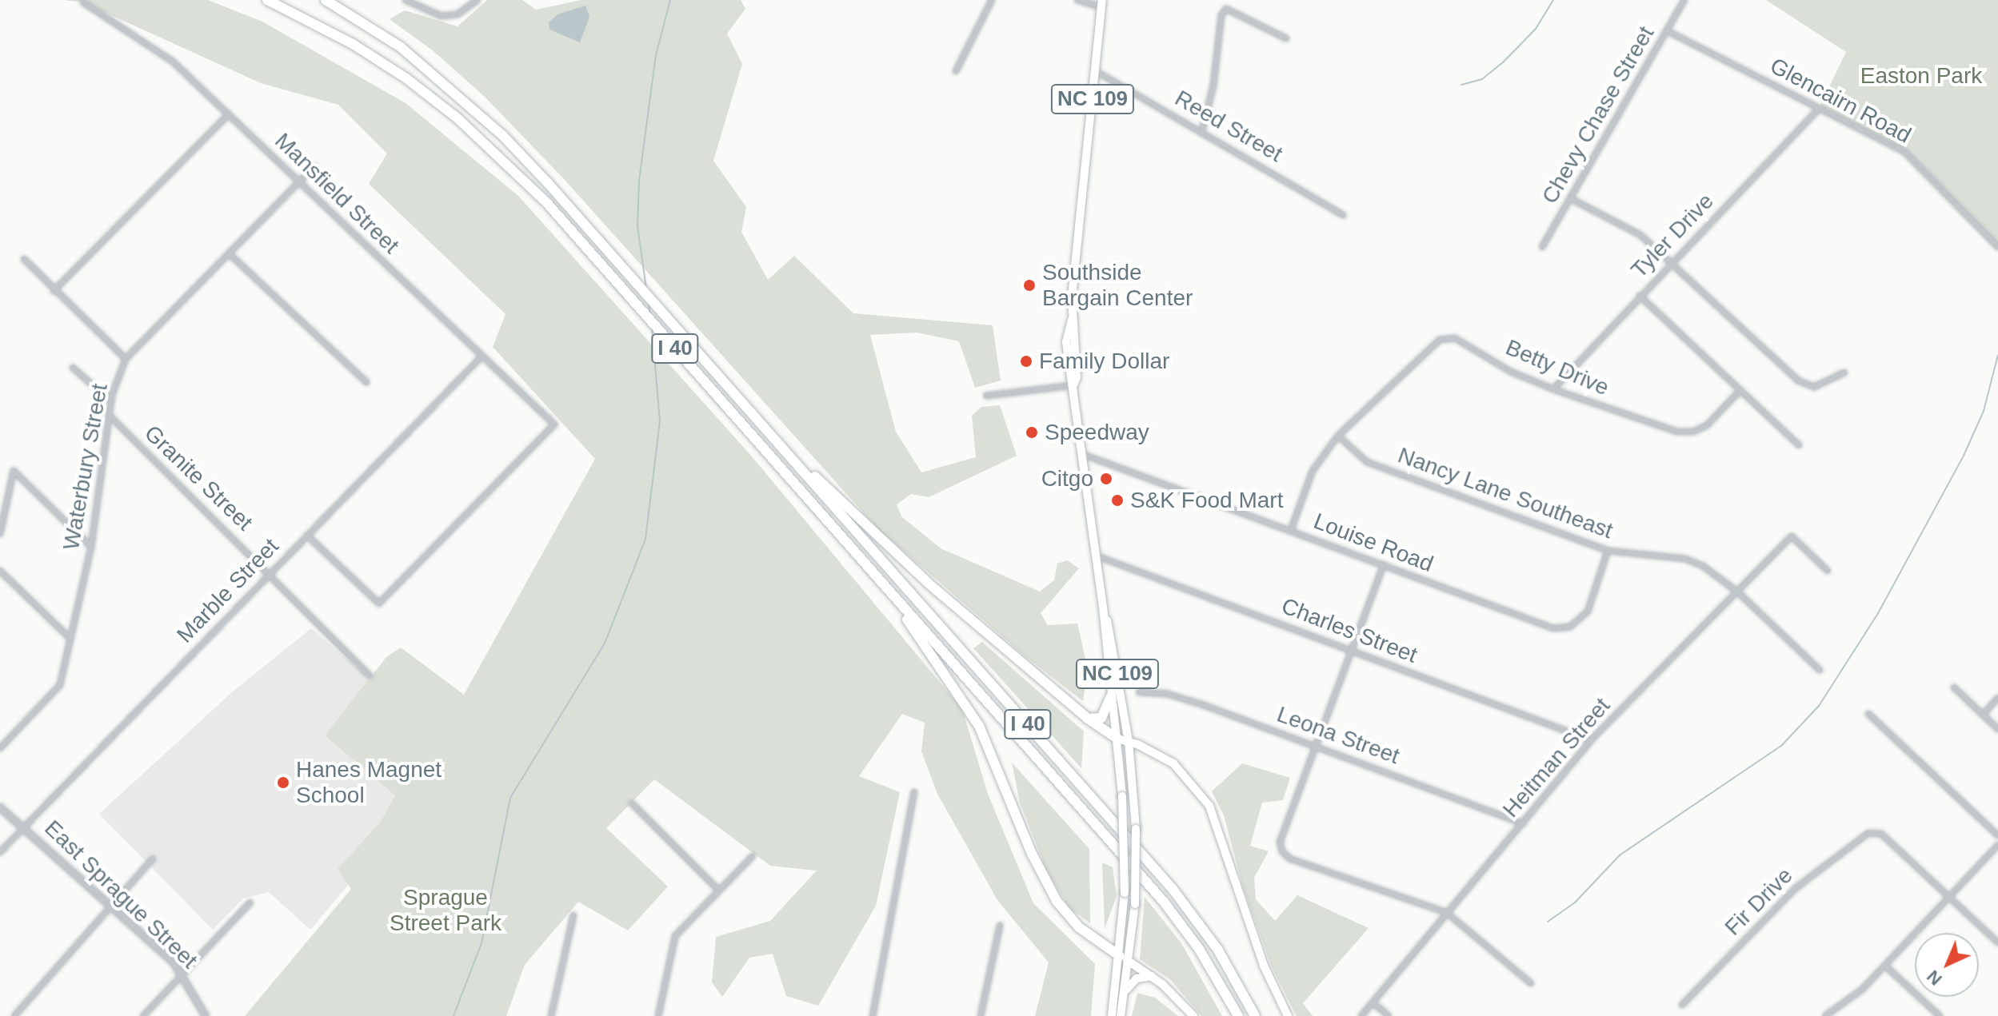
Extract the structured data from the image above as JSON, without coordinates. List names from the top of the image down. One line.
{"streets":{"highway":["I 40"],"main road":["NC 109"],"street":["Glencairn Road","Chevy Chase Street","Reed Street","Mansfield Street","Tyler Drive","Betty Drive","Waterbury Street","Granite Street","Nancy Lane Southeast","Louise Road","Marble Street","Charles Street","Leona Street","Heitman Street","East Sprague Street","Fir Drive"]},"crossings":[["NC 109","Reed Street"],["NC 109","Louise Road"],["NC 109","Charles Street"],["Glencairn Road","Chevy Chase Street"],["Glencairn Road","Tyler Drive"],["Mansfield Street","Waterbury Street"],["Mansfield Street","Marble Street"],["Tyler Drive","Betty Drive"],["Betty Drive","Nancy Lane Southeast"],["Betty Drive","Louise Road"],["Waterbury Street","Granite Street"],["Granite Street","Marble Street"],["Nancy Lane Southeast","Louise Road"],["Nancy Lane Southeast","Heitman Street"],["Marble Street","East Sprague Street"],["Charles Street","Heitman Street"],["Leona Street","Heitman Street"]],"parks":["Easton Park","Sprague Street Park"],"places":["Southside Bargain Center","Family Dollar","Speedway","Citgo","S&K Food Mart","Hanes Magnet School"],"north":"bottom left"}
